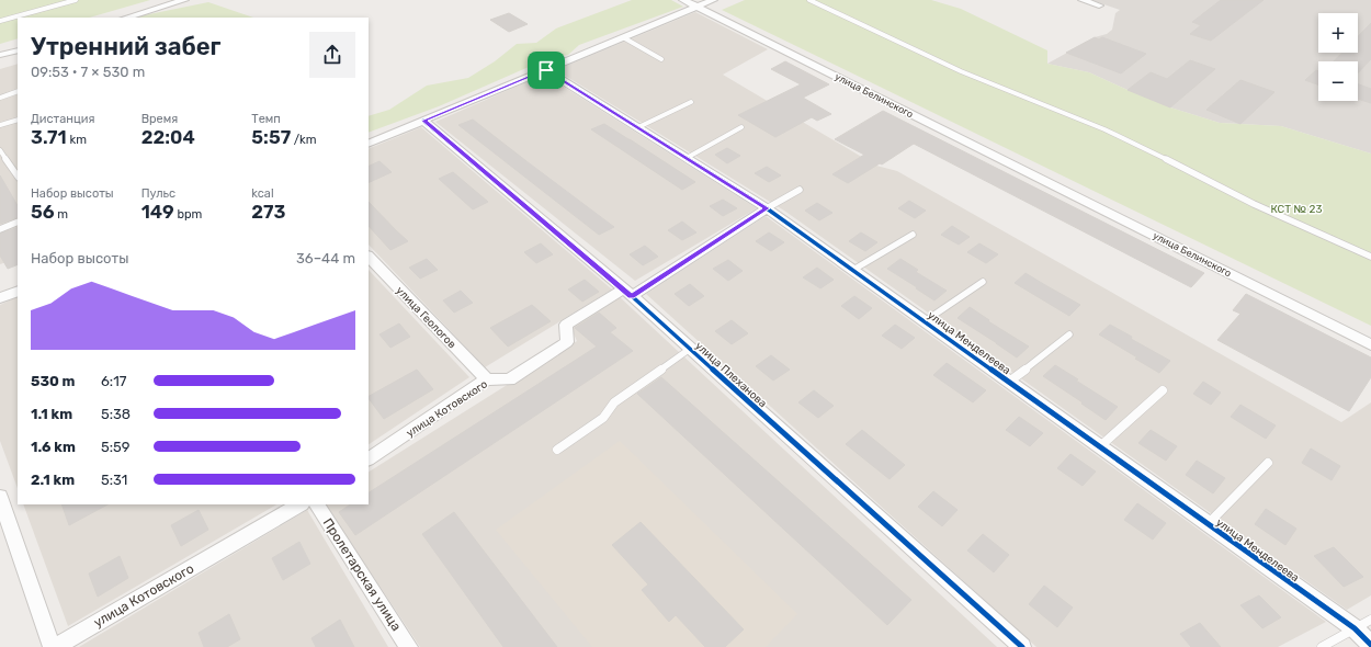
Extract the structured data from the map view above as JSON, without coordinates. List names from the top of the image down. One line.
{"streets":{"street":["улица Белинского","улица Геологов","улица Менделеева","улица Плеханова","улица Котовского","Пролетарская улица"]},"crossings":[["улица Геологов","улица Котовского"],["улица Менделеева","улица Котовского"],["улица Плеханова","улица Котовского"]],"parks":["КСТ № 23"],"page":{"map_buttons":["+","−"],"heading":["Утренний забег","09:53 · 7 × 530 m"],"stats":[["Дистанция","3.71 km"],["Время","22:04"],["Темп","5:57 /km"],["Набор высоты","56 m"],["Пульс","149 bpm"],["kcal","273"]],"chart":["Набор высоты","36–44 m"],"list":[{"name":"530 m","note":"6:17"},{"name":"1.1 km","note":"5:38"},{"name":"1.6 km","note":"5:59"},{"name":"2.1 km","note":"5:31"}]}}
